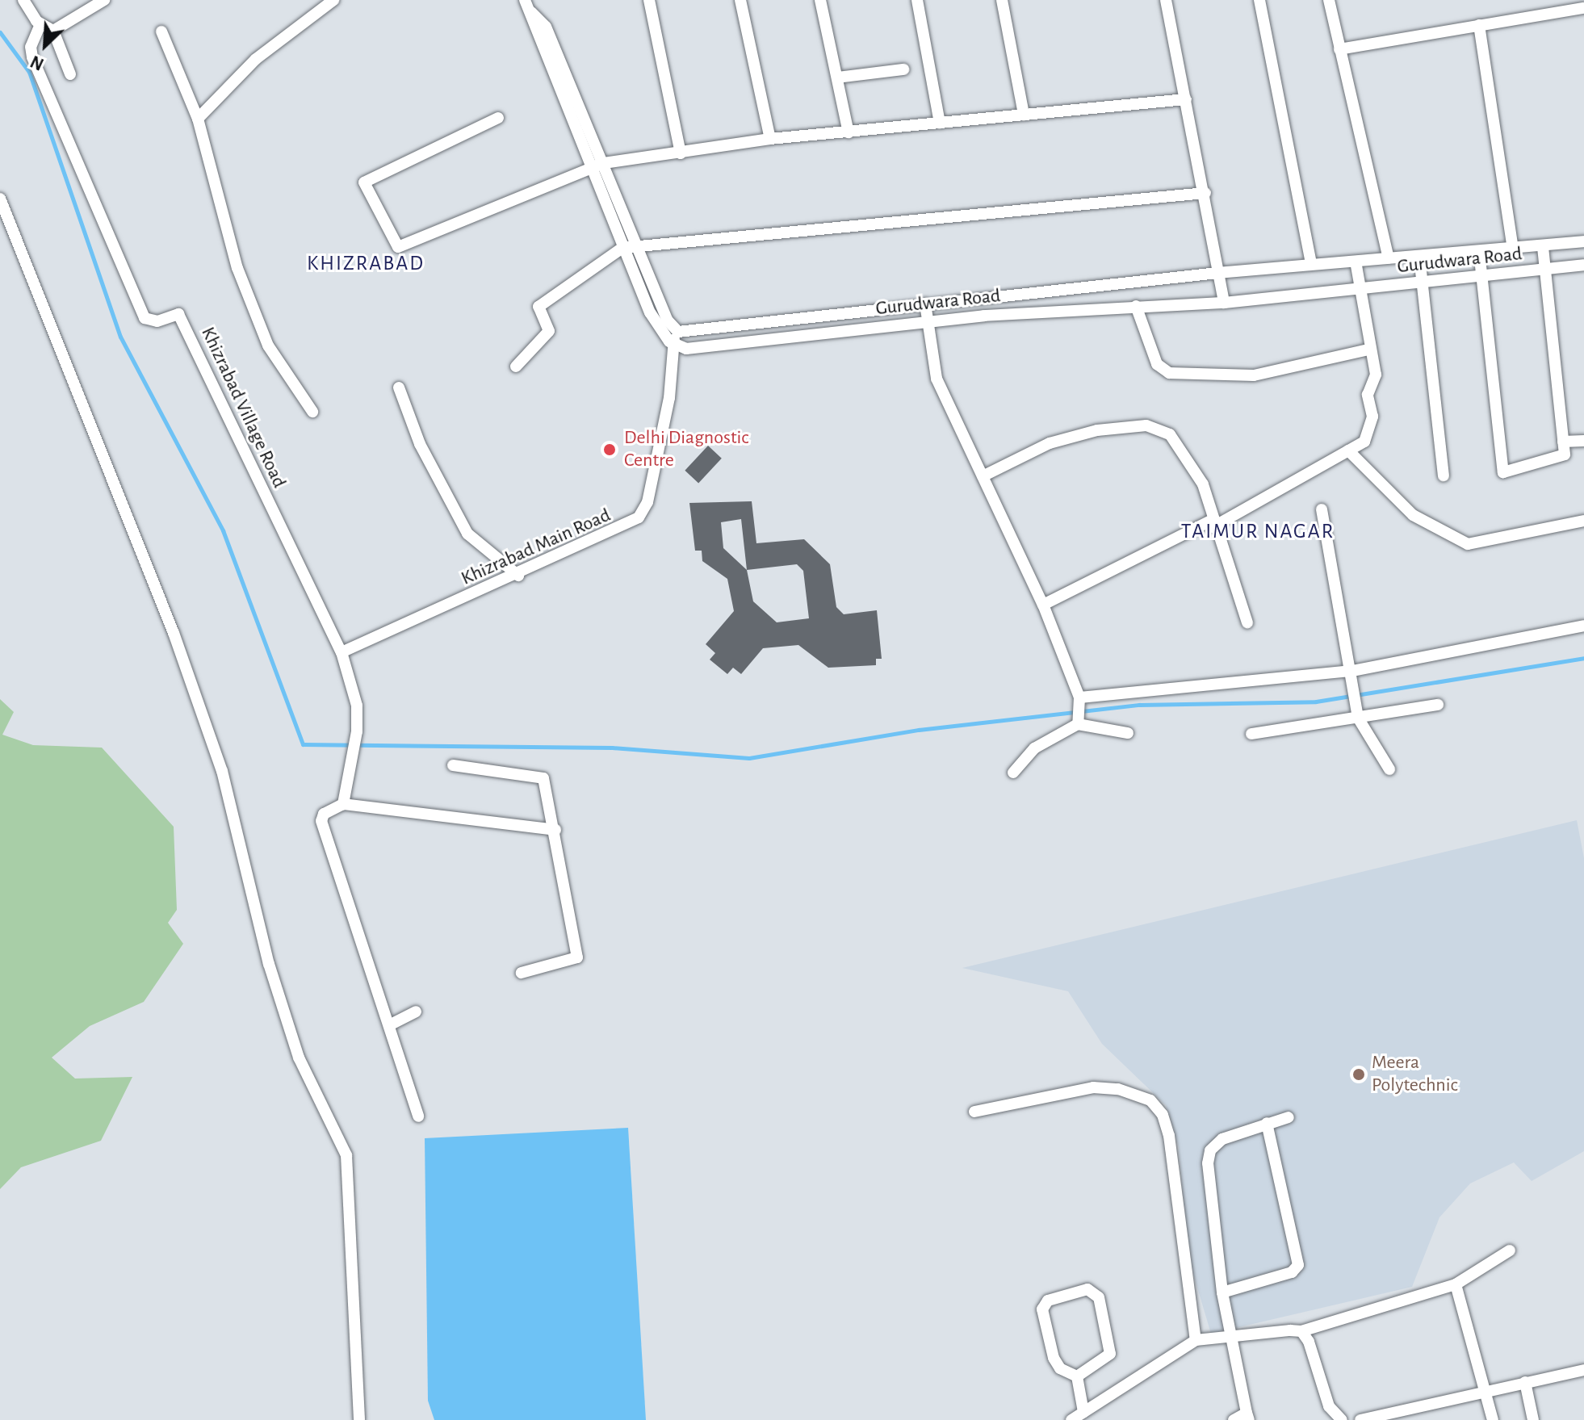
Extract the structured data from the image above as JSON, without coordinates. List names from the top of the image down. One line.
{"streets":{"street":["Gurudwara Road","Khizrabad Village Road","Khizrabad Main Road"]},"crossings":[["Gurudwara Road","Khizrabad Main Road"],["Khizrabad Village Road","Khizrabad Main Road"]],"districts":["KHIZRABAD","TAIMUR NAGAR"],"places":["Delhi Diagnostic Centre","Meera Polytechnic"],"north":"bottom left"}
